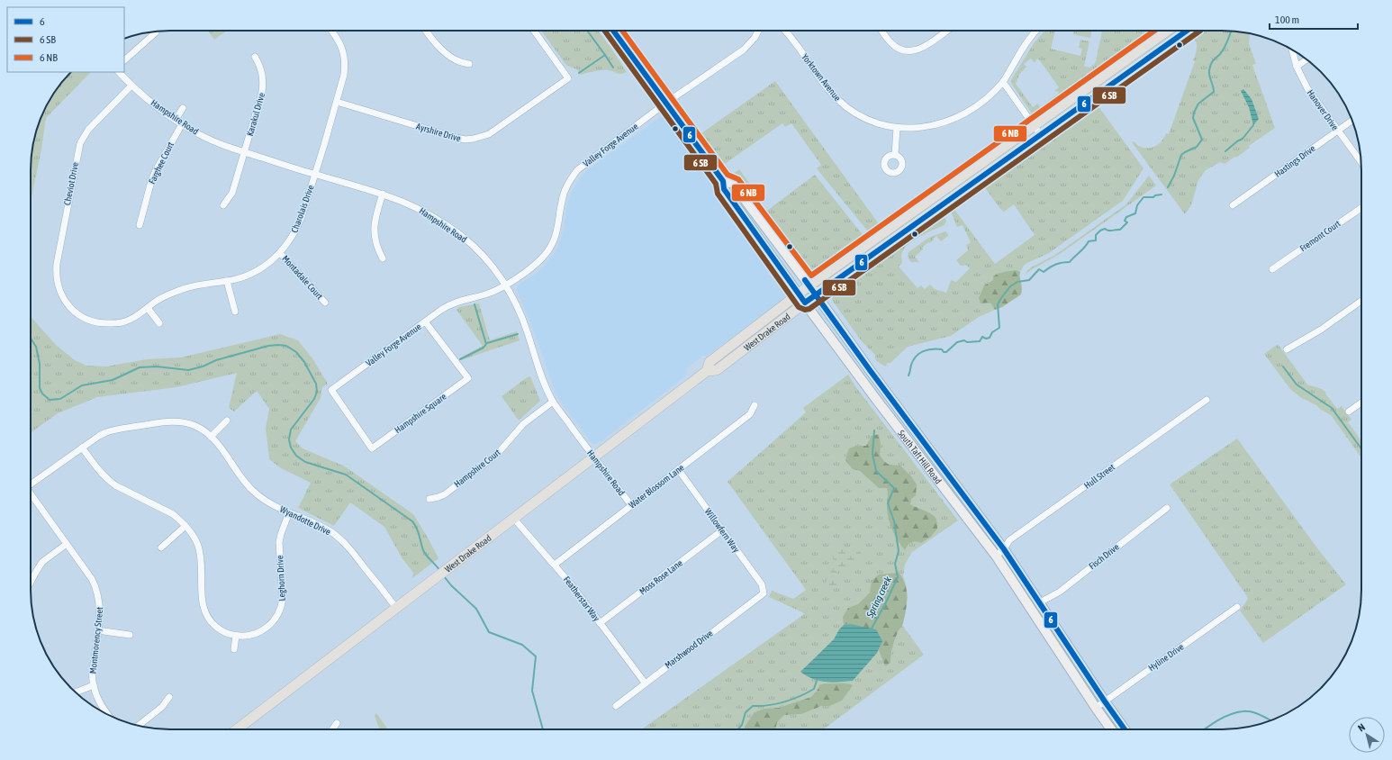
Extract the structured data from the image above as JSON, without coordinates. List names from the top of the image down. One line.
{"streets":{"main road":["West Drake Road","South Taft Hill Road"],"street":["Yorktown Avenue","Hanover Drive","Karakul Drive","Hampshire Road","Ayrshire Drive","Valley Forge Avenue","Hastings Drive","Farghee Court","Cheviot Drive","Charolais Drive","Fremont Court","Montadale Court","Hampshire Square","Hampshire Court","Hull Street","Water Blossom Lane","Wyandotte Drive","Willowfern Way","Fisch Drive","Moss Rose Lane","Leghorn Drive","Featherstar Way","Montmorency Street","Marshwood Drive","Hyline Drive"]},"crossings":[["Hanover Drive","Hastings Drive"],["Karakul Drive","Hampshire Road"],["Hampshire Road","Valley Forge Avenue"],["Hampshire Road","Farghee Court"],["Hampshire Road","Cheviot Drive"],["Hampshire Road","Charolais Drive"],["Hampshire Road","West Drake Road"],["Hampshire Road","Hampshire Court"],["Hampshire Road","Water Blossom Lane"],["Ayrshire Drive","Charolais Drive"],["Valley Forge Avenue","Hampshire Square"],["Valley Forge Avenue","South Taft Hill Road"],["Cheviot Drive","Charolais Drive"],["Charolais Drive","Montadale Court"],["West Drake Road","South Taft Hill Road"],["West Drake Road","Wyandotte Drive"],["West Drake Road","Featherstar Way"],["South Taft Hill Road","Hull Street"],["South Taft Hill Road","Fisch Drive"],["South Taft Hill Road","Hyline Drive"],["Water Blossom Lane","Willowfern Way"],["Water Blossom Lane","Featherstar Way"],["Wyandotte Drive","Leghorn Drive"],["Willowfern Way","Moss Rose Lane"],["Willowfern Way","Marshwood Drive"],["Moss Rose Lane","Featherstar Way"],["Featherstar Way","Marshwood Drive"]],"water":["Spring creek"],"lines":["transit line 6"],"legend":["6","6 SB","6 NB"],"scale_bar":"100 m","north":"top left"}
